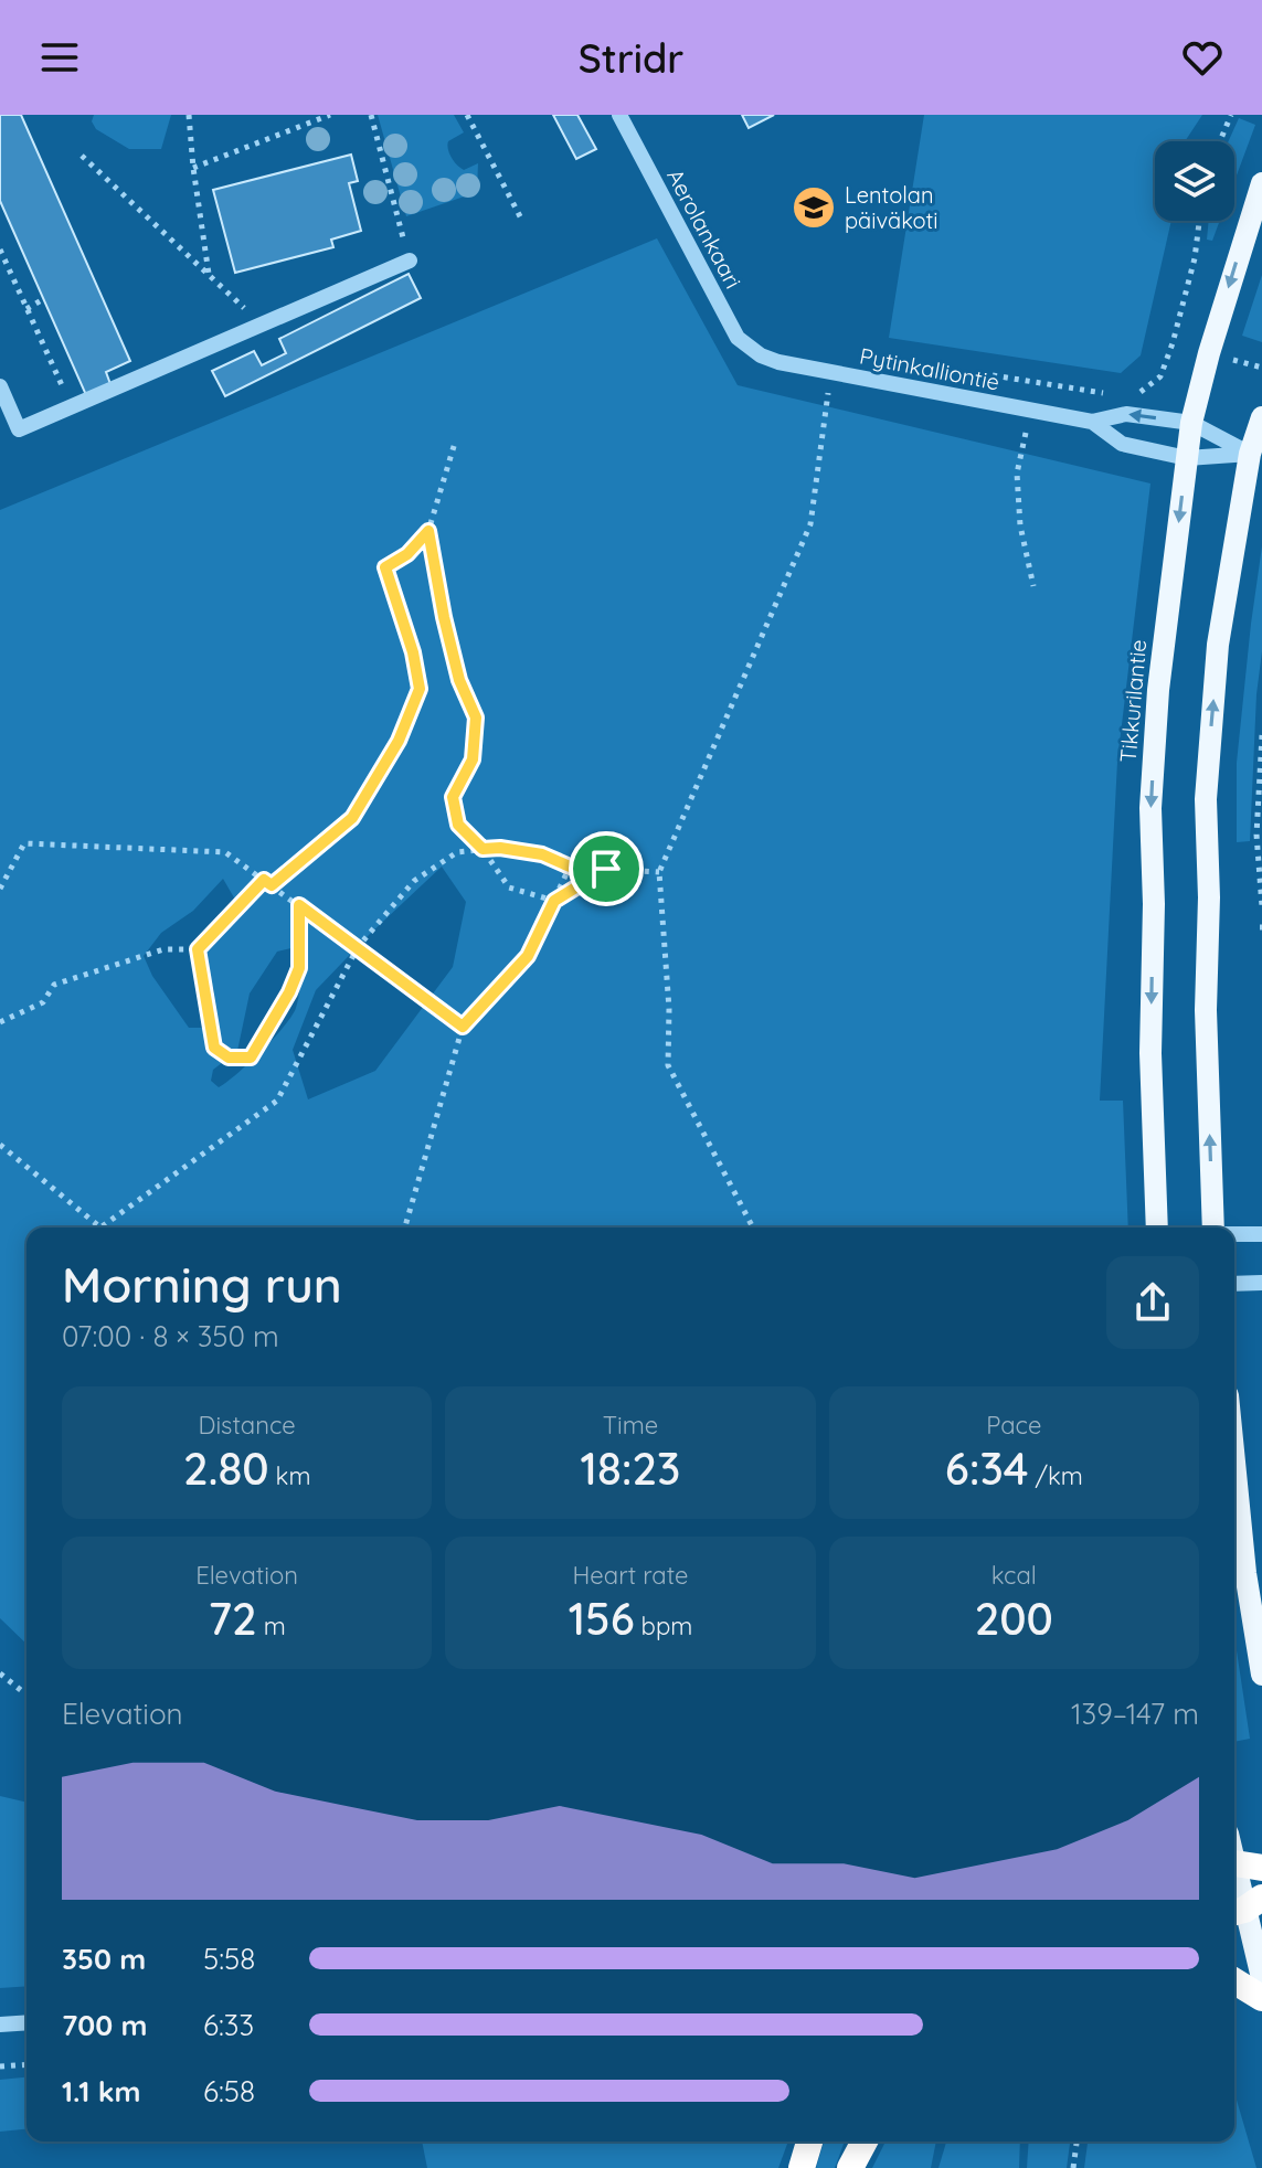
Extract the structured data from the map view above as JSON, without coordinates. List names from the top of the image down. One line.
{"streets":{"main road":["Tikkurilantie"],"street":["Aerolankaari","Pytinkalliontie"]},"crossings":[["Aerolankaari","Pytinkalliontie"],["Pytinkalliontie","Tikkurilantie"]],"places":{"school or university":["Lentolan päiväkoti"]},"page":{"header":"Stridr","heading":["Morning run","07:00 · 8 × 350 m"],"stats":[["Distance","2.80 km"],["Time","18:23"],["Pace","6:34 /km"],["Elevation","72 m"],["Heart rate","156 bpm"],["kcal","200"]],"chart":["Elevation","139–147 m"],"list":[{"name":"350 m","note":"5:58"},{"name":"700 m","note":"6:33"},{"name":"1.1 km","note":"6:58"}]}}
